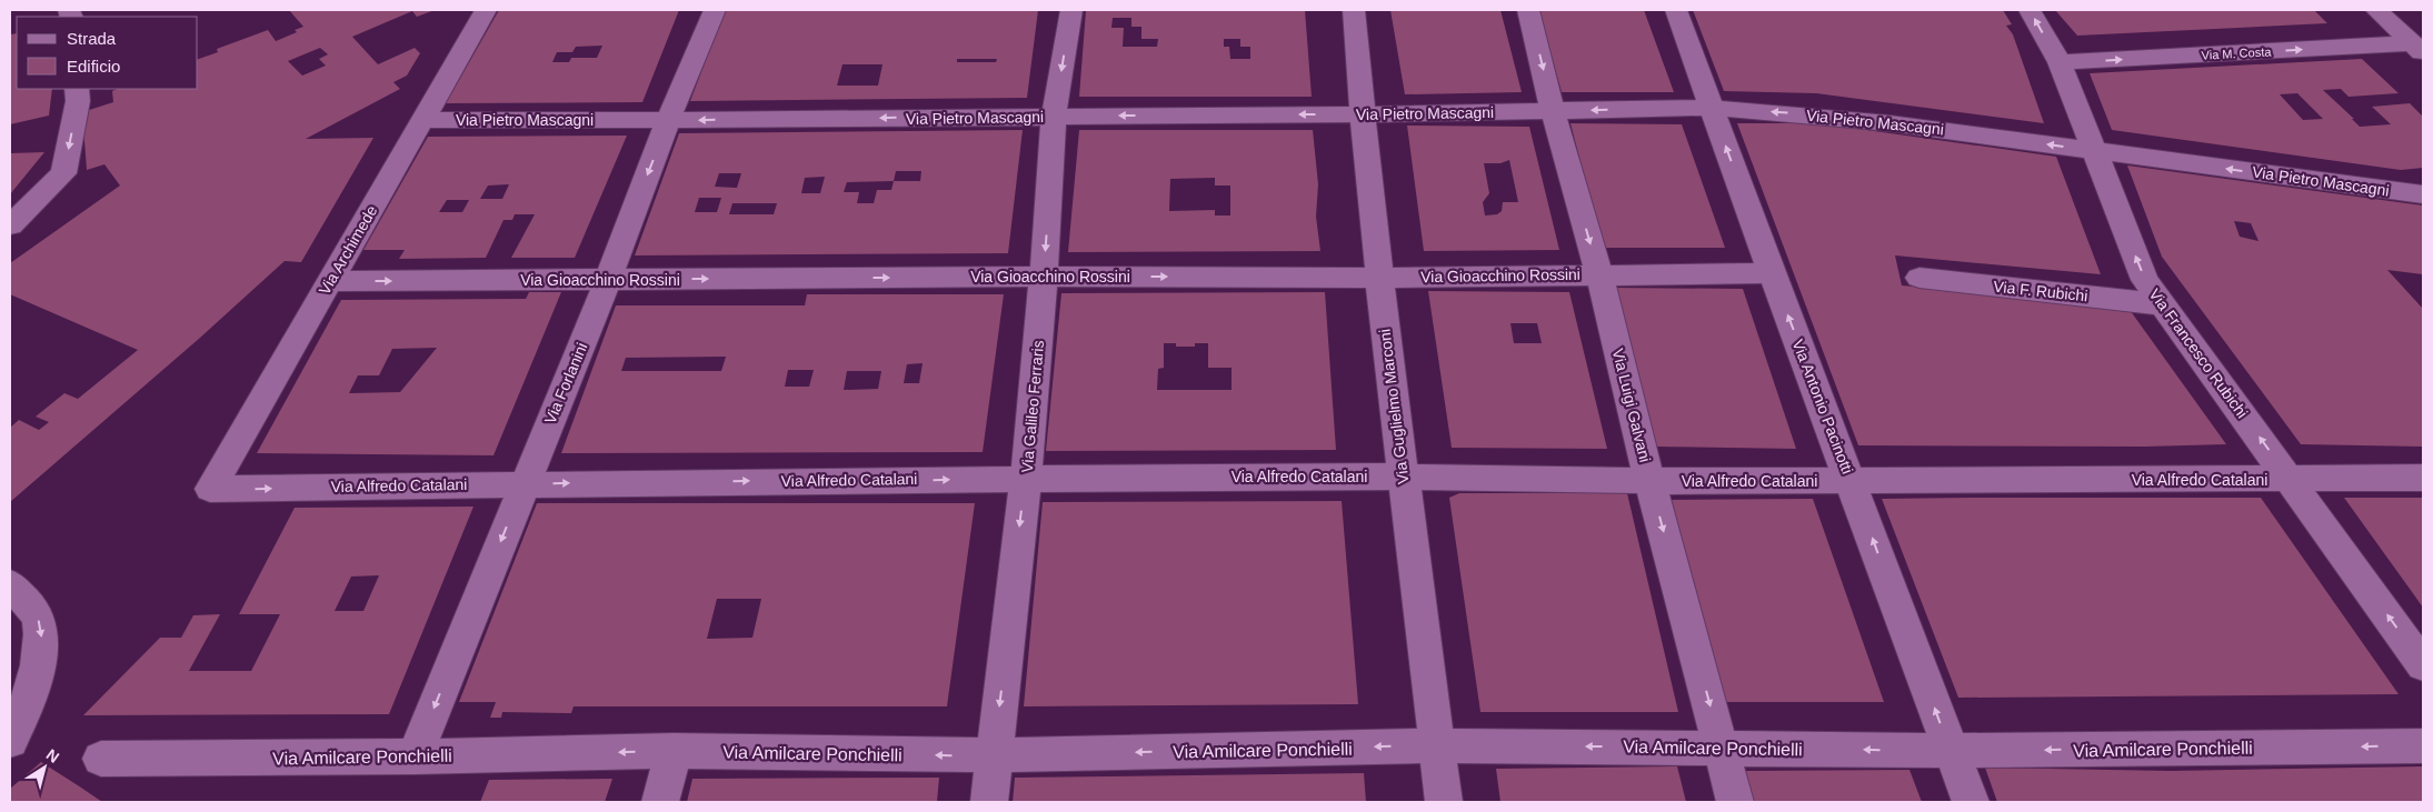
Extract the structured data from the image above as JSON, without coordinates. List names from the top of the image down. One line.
{"streets":{"street":["Via M. Costa","Via Pietro Mascagni","Via Archimede","Via Gioacchino Rossini","Via F. Rubichi","Via Francesco Rubichi","Via Forlanini","Via Luigi Galvani","Via Galileo Ferraris","Via Guglielmo Marconi","Via Antonio Pacinotti","Via Alfredo Catalani","Via Amilcare Ponchielli"]},"crossings":[["Via M. Costa","Via Francesco Rubichi"],["Via Pietro Mascagni","Via Archimede"],["Via Pietro Mascagni","Via Francesco Rubichi"],["Via Pietro Mascagni","Via Forlanini"],["Via Pietro Mascagni","Via Luigi Galvani"],["Via Pietro Mascagni","Via Galileo Ferraris"],["Via Pietro Mascagni","Via Guglielmo Marconi"],["Via Pietro Mascagni","Via Antonio Pacinotti"],["Via Archimede","Via Gioacchino Rossini"],["Via Archimede","Via Alfredo Catalani"],["Via Gioacchino Rossini","Via Forlanini"],["Via Gioacchino Rossini","Via Luigi Galvani"],["Via Gioacchino Rossini","Via Galileo Ferraris"],["Via Gioacchino Rossini","Via Guglielmo Marconi"],["Via Gioacchino Rossini","Via Antonio Pacinotti"],["Via F. Rubichi","Via Francesco Rubichi"],["Via Francesco Rubichi","Via Alfredo Catalani"],["Via Forlanini","Via Alfredo Catalani"],["Via Forlanini","Via Amilcare Ponchielli"],["Via Luigi Galvani","Via Alfredo Catalani"],["Via Luigi Galvani","Via Amilcare Ponchielli"],["Via Galileo Ferraris","Via Alfredo Catalani"],["Via Galileo Ferraris","Via Amilcare Ponchielli"],["Via Guglielmo Marconi","Via Alfredo Catalani"],["Via Guglielmo Marconi","Via Amilcare Ponchielli"],["Via Antonio Pacinotti","Via Alfredo Catalani"],["Via Antonio Pacinotti","Via Amilcare Ponchielli"]],"one_way":["Via M. Costa","Via Pietro Mascagni","Via Gioacchino Rossini","Via Francesco Rubichi","Via Forlanini","Via Luigi Galvani","Via Galileo Ferraris","Via Antonio Pacinotti","Via Alfredo Catalani","Via Amilcare Ponchielli"],"legend":["Strada","Edificio"],"north":"top right"}
